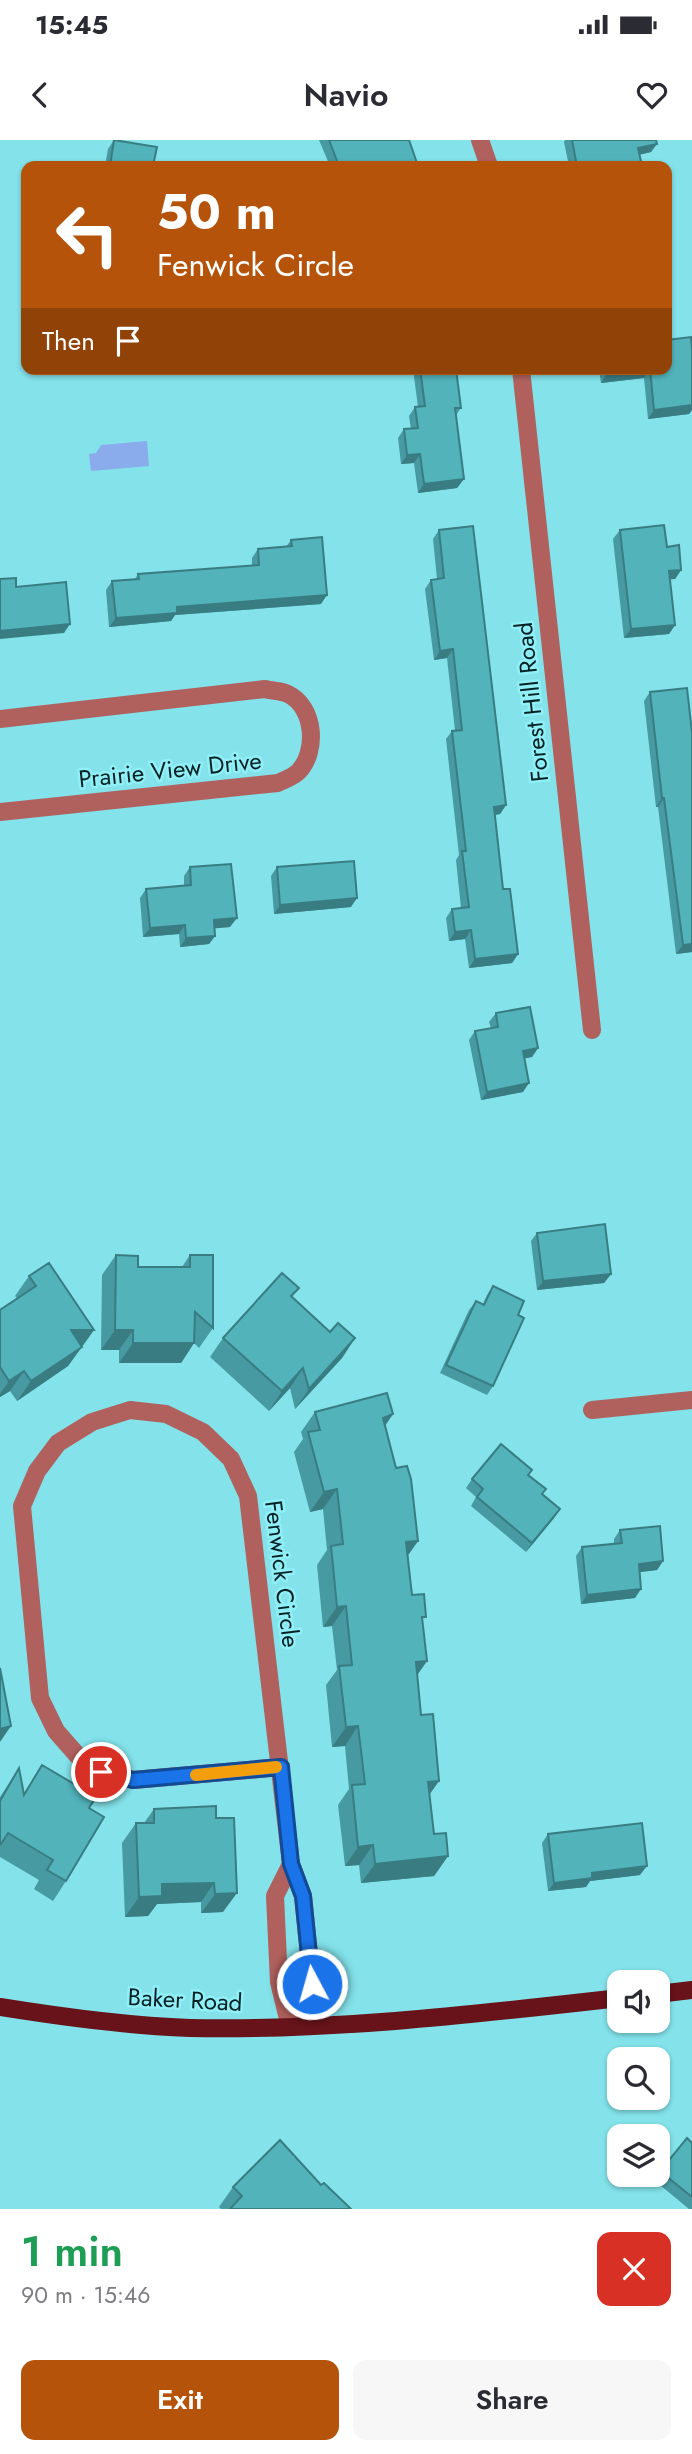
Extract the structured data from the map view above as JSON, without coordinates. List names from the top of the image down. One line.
{"streets":{"main road":["Baker Road"],"street":["Forest Hill Road","Prairie View Drive","Fenwick Circle"]},"crossings":[["Fenwick Circle","Baker Road"]],"page":{"status":"15:45","header":"Navio","turn":["50 m","Fenwick Circle"],"then":"Then","heading":["1 min","90 m · 15:46"],"buttons":["Exit","Share"]}}
